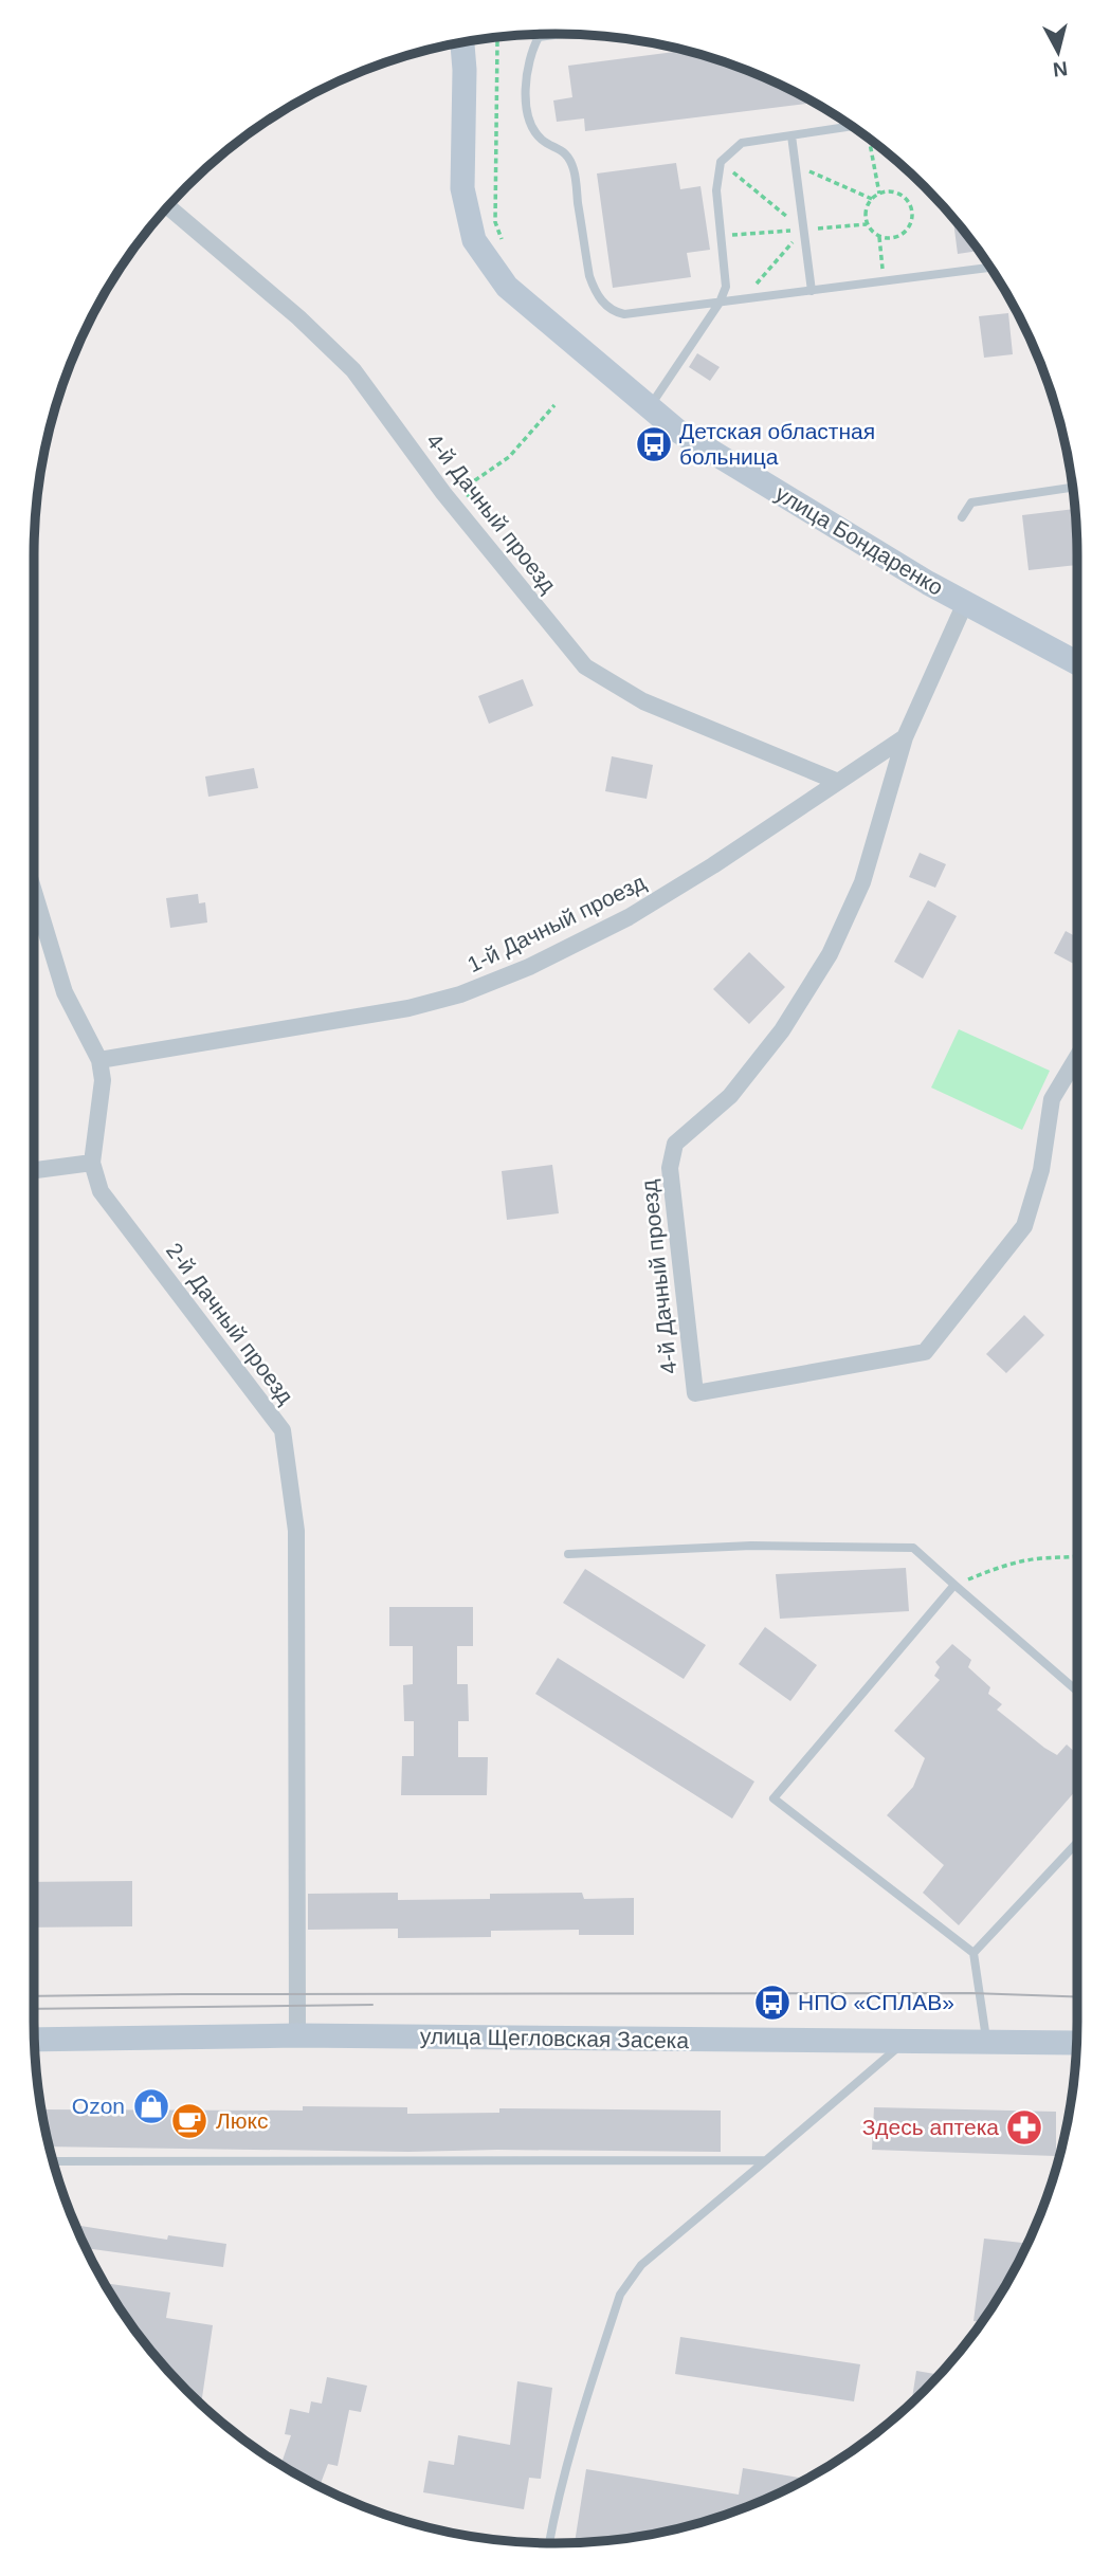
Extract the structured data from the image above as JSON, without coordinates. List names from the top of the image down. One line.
{"streets":{"street":["4-й Дачный проезд","улица Бондаренко","1-й Дачный проезд","2-й Дачный проезд","улица Щегловская Засека"]},"crossings":[["4-й Дачный проезд","улица Бондаренко"],["4-й Дачный проезд","1-й Дачный проезд"],["1-й Дачный проезд","2-й Дачный проезд"],["2-й Дачный проезд","улица Щегловская Засека"]],"places":{"bus stop":["Детская областная больница","НПО «СПЛАВ»"],"shop":["Ozon"],"cafe":["Люкс"],"pharmacy":["Здесь аптека"]},"north":"bottom"}
